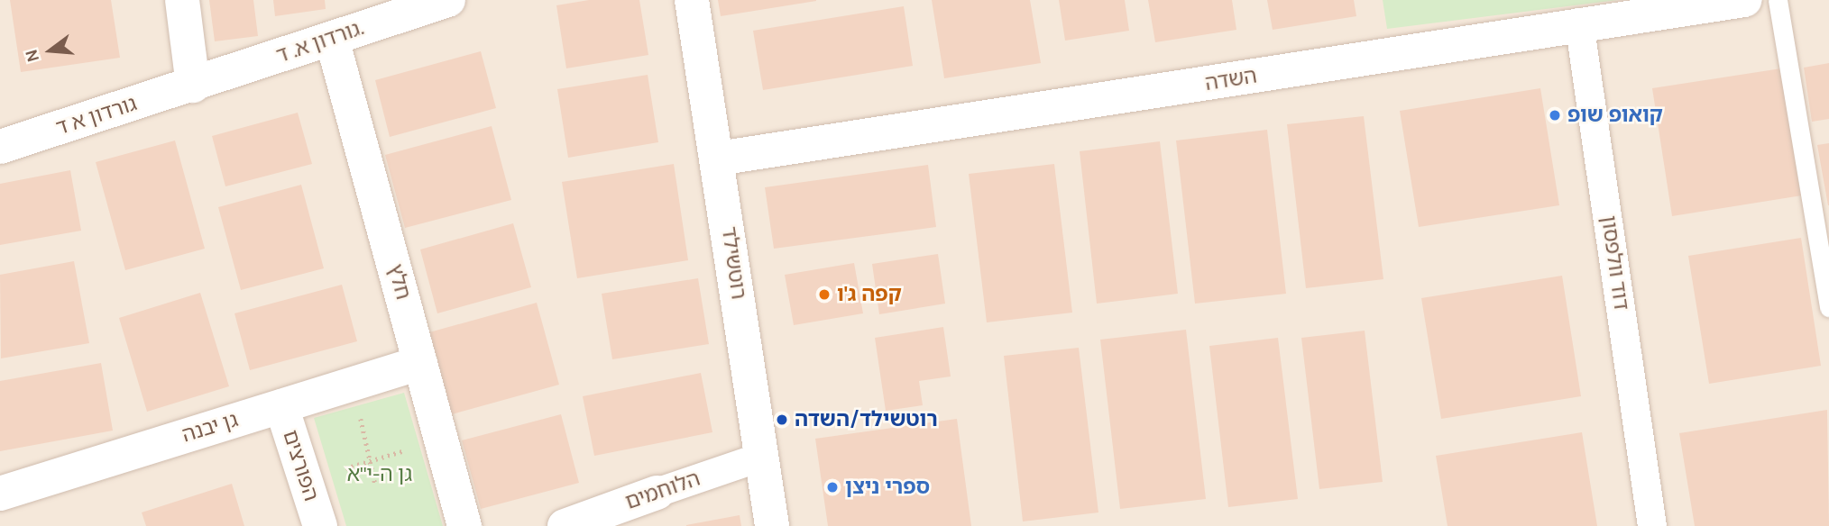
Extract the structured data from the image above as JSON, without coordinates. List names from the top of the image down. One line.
{"streets":{"street":["גורדון א. ד.","השדה","גורדון א ד","רוטשילד","דוד וולפסון","חלץ","גן יבנה","הפורצים","הלוחמים"]},"crossings":[["גורדון א. ד.","גורדון א ד"],["גורדון א. ד.","חלץ"],["השדה","רוטשילד"],["השדה","דוד וולפסון"],["רוטשילד","הלוחמים"],["חלץ","גן יבנה"],["גן יבנה","הפורצים"]],"parks":["גן ה-י\"א"],"places":["קואופ שופ","קפה ג'ו","רוטשילד/השדה","ספרי ניצן"],"north":"left"}
